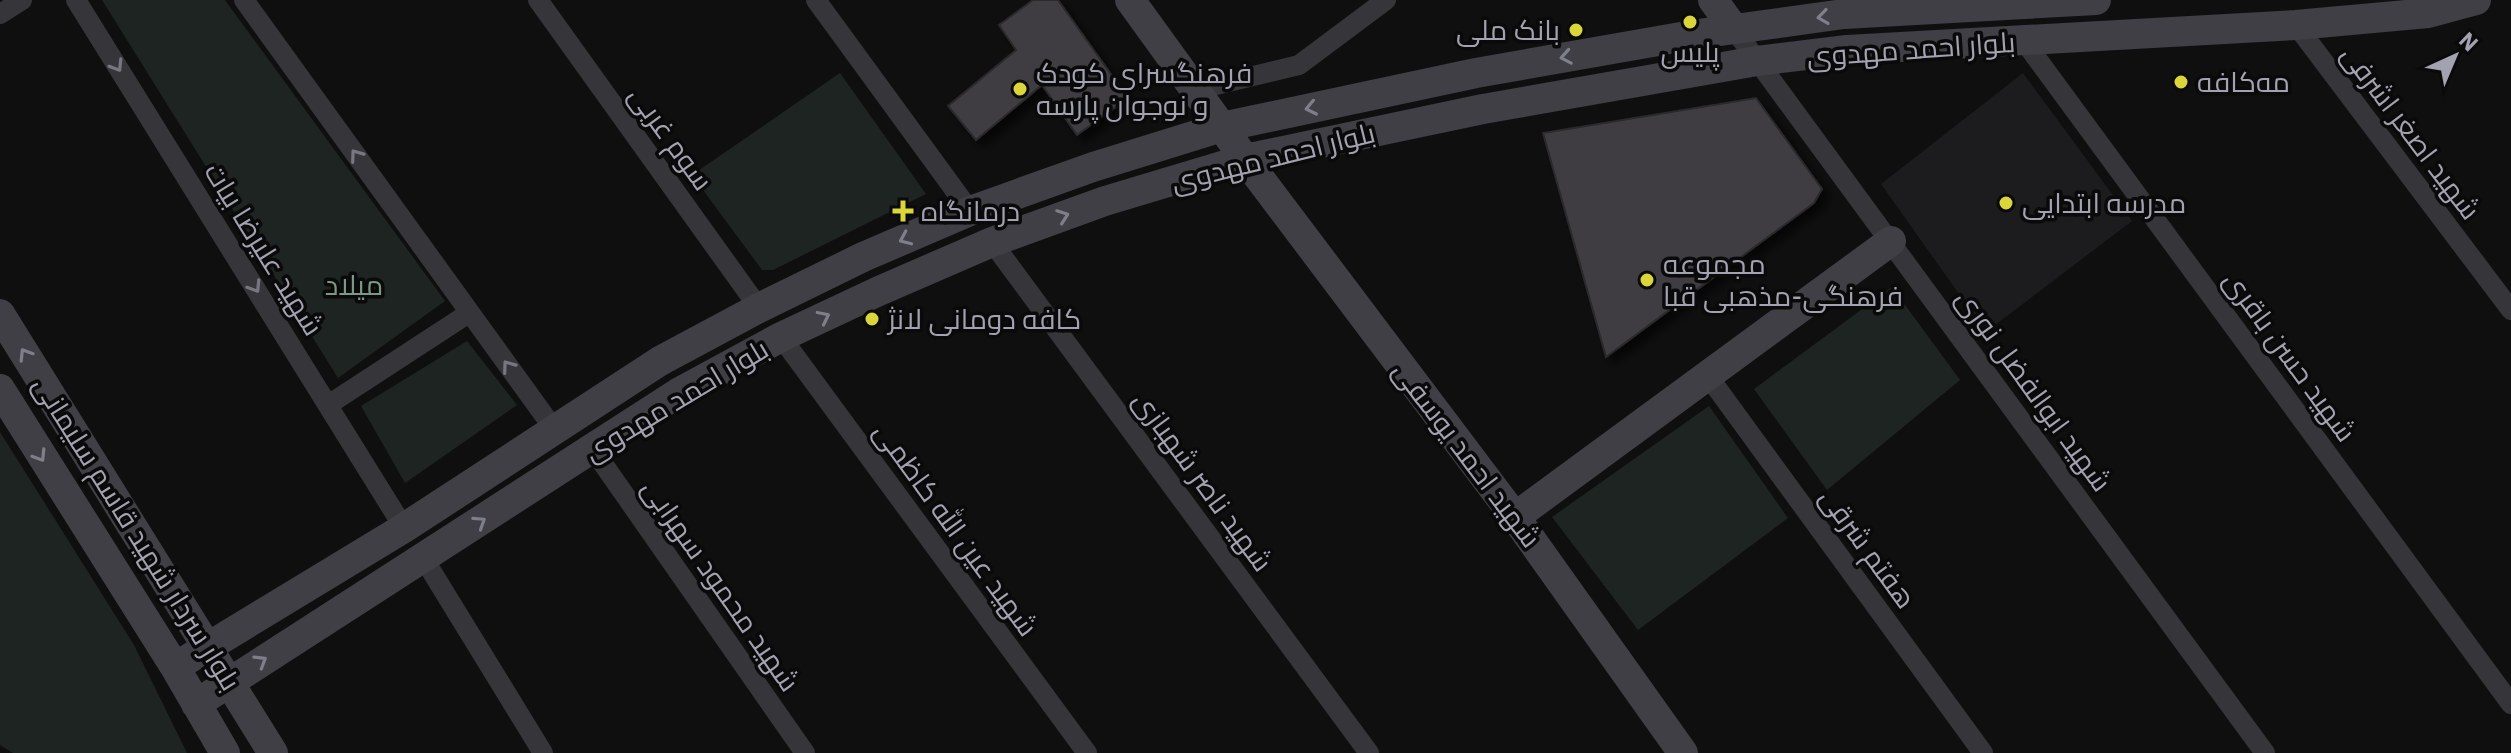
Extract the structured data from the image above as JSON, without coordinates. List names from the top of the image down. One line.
{"streets":{"main road":["بلوار احمد مهدوی","شهید احمد یوسفی","بلوار سردار شهید قاسم سلیمانی"],"street":["شهید اصغر اشرفی","سوم غربی","شهید علیرضا بیات","شهید حسن باقری","شهید ابوالفضل نوری","شهید ناصر شهبازی","شهید عین الله کاظمی","هفتم شرقی","شهید محمود سهرابی"]},"crossings":[["بلوار احمد مهدوی","شهید اصغر اشرفی"],["بلوار احمد مهدوی","سوم غربی"],["بلوار احمد مهدوی","شهید علیرضا بیات"],["بلوار احمد مهدوی","شهید حسن باقری"],["بلوار احمد مهدوی","شهید ابوالفضل نوری"],["بلوار احمد مهدوی","شهید احمد یوسفی"],["بلوار احمد مهدوی","شهید ناصر شهبازی"],["بلوار احمد مهدوی","شهید عین الله کاظمی"],["بلوار احمد مهدوی","بلوار سردار شهید قاسم سلیمانی"],["بلوار احمد مهدوی","شهید محمود سهرابی"]],"parks":["میلاد"],"places":{"other":["پلیس","بانک ملی","مه‌کافه","فرهنگسرای کودک و نوجوان پارسه","مدرسه ابتدایی","مجموعه فرهنگی-مذهبی قبا","کافه دومانی لانژ"],"health":["درمانگاه"]},"north":"top right"}
